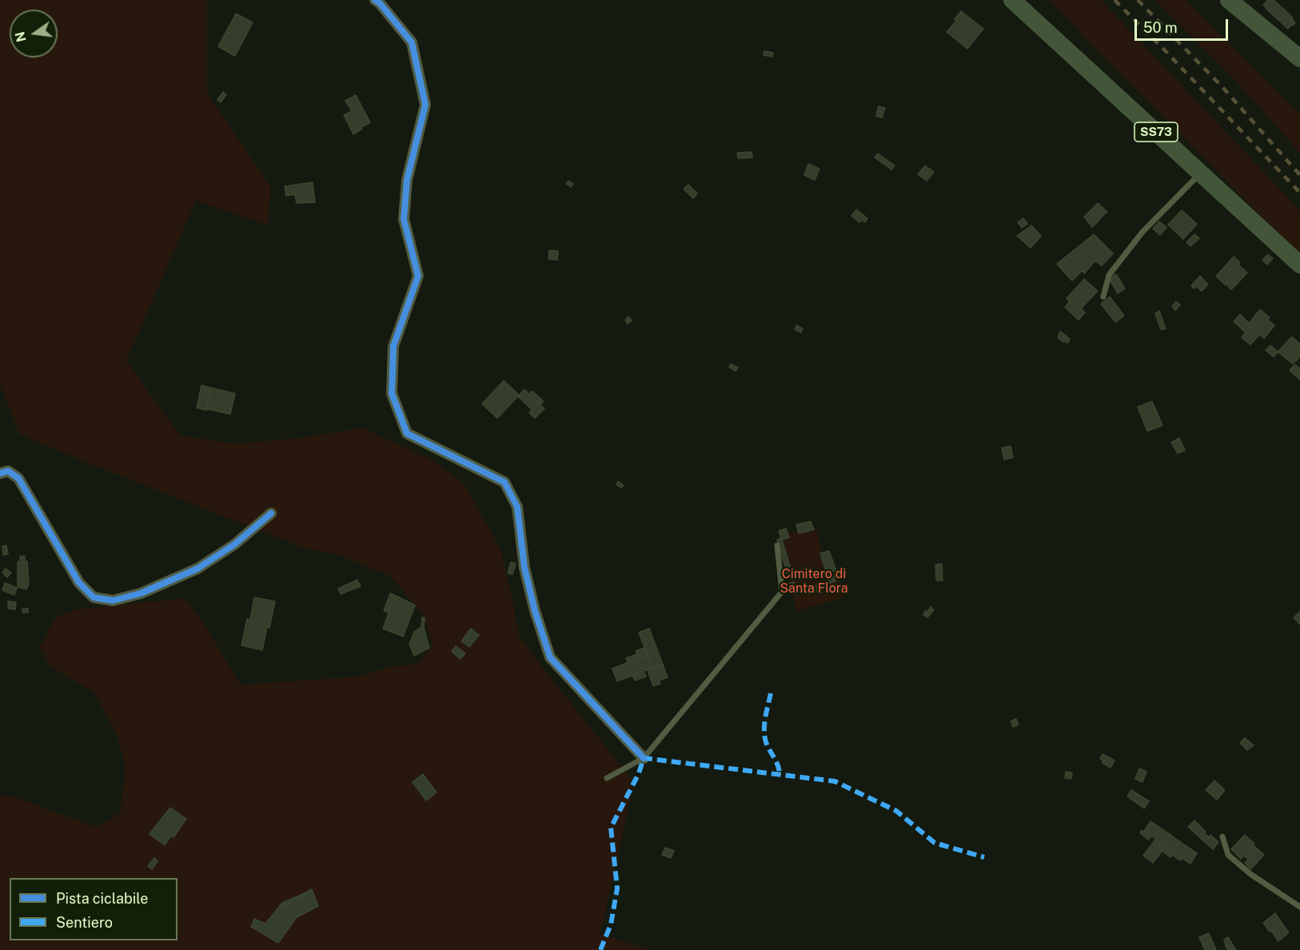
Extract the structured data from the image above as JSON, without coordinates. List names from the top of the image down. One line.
{"streets":{"main road":["SS73"]},"parks":["Cimitero di Santa Flora"],"legend":["Pista ciclabile","Sentiero"],"scale_bar":"50 m","north":"left"}
